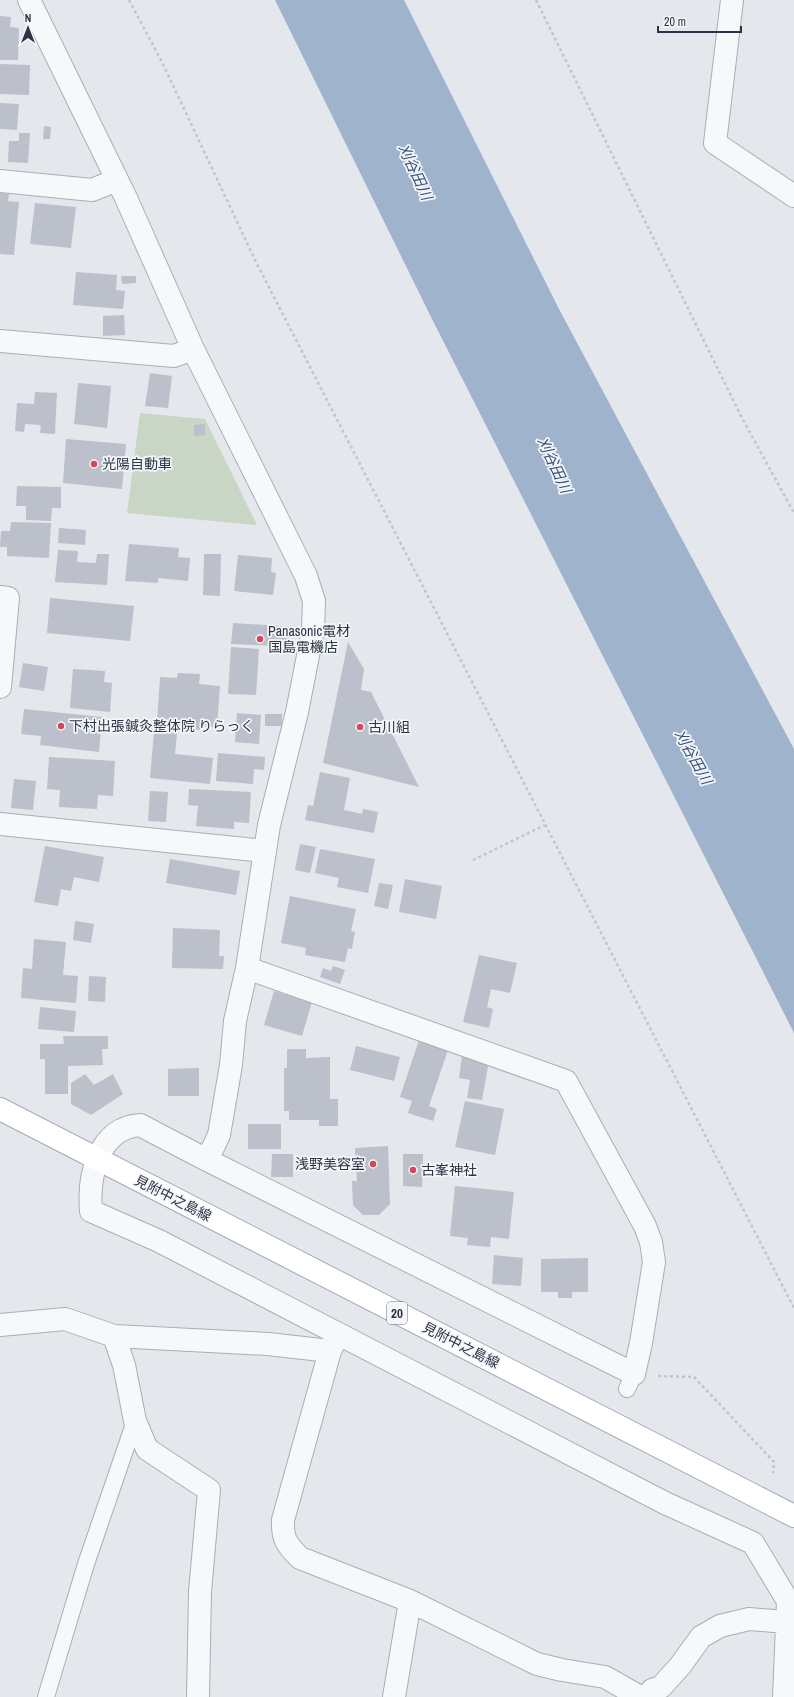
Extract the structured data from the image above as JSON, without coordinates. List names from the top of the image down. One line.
{"streets":{"main road":["見附中之島線","20"]},"water":["刈谷田川"],"places":["光陽自動車","Panasonic電材 国島電機店","下村出張鍼灸整体院 りらっく","古川組","浅野美容室","古峯神社"],"scale_bar":"20 m","north":"top"}
